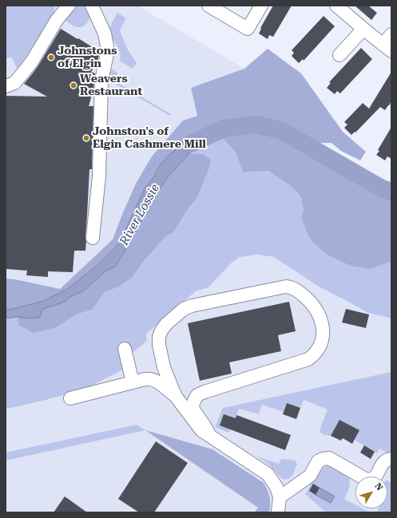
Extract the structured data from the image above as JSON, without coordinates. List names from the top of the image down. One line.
{"water":["River Lossie"],"places":["Johnstons of Elgin","Weavers Restaurant","Johnston's of Elgin Cashmere Mill"],"north":"top right"}
